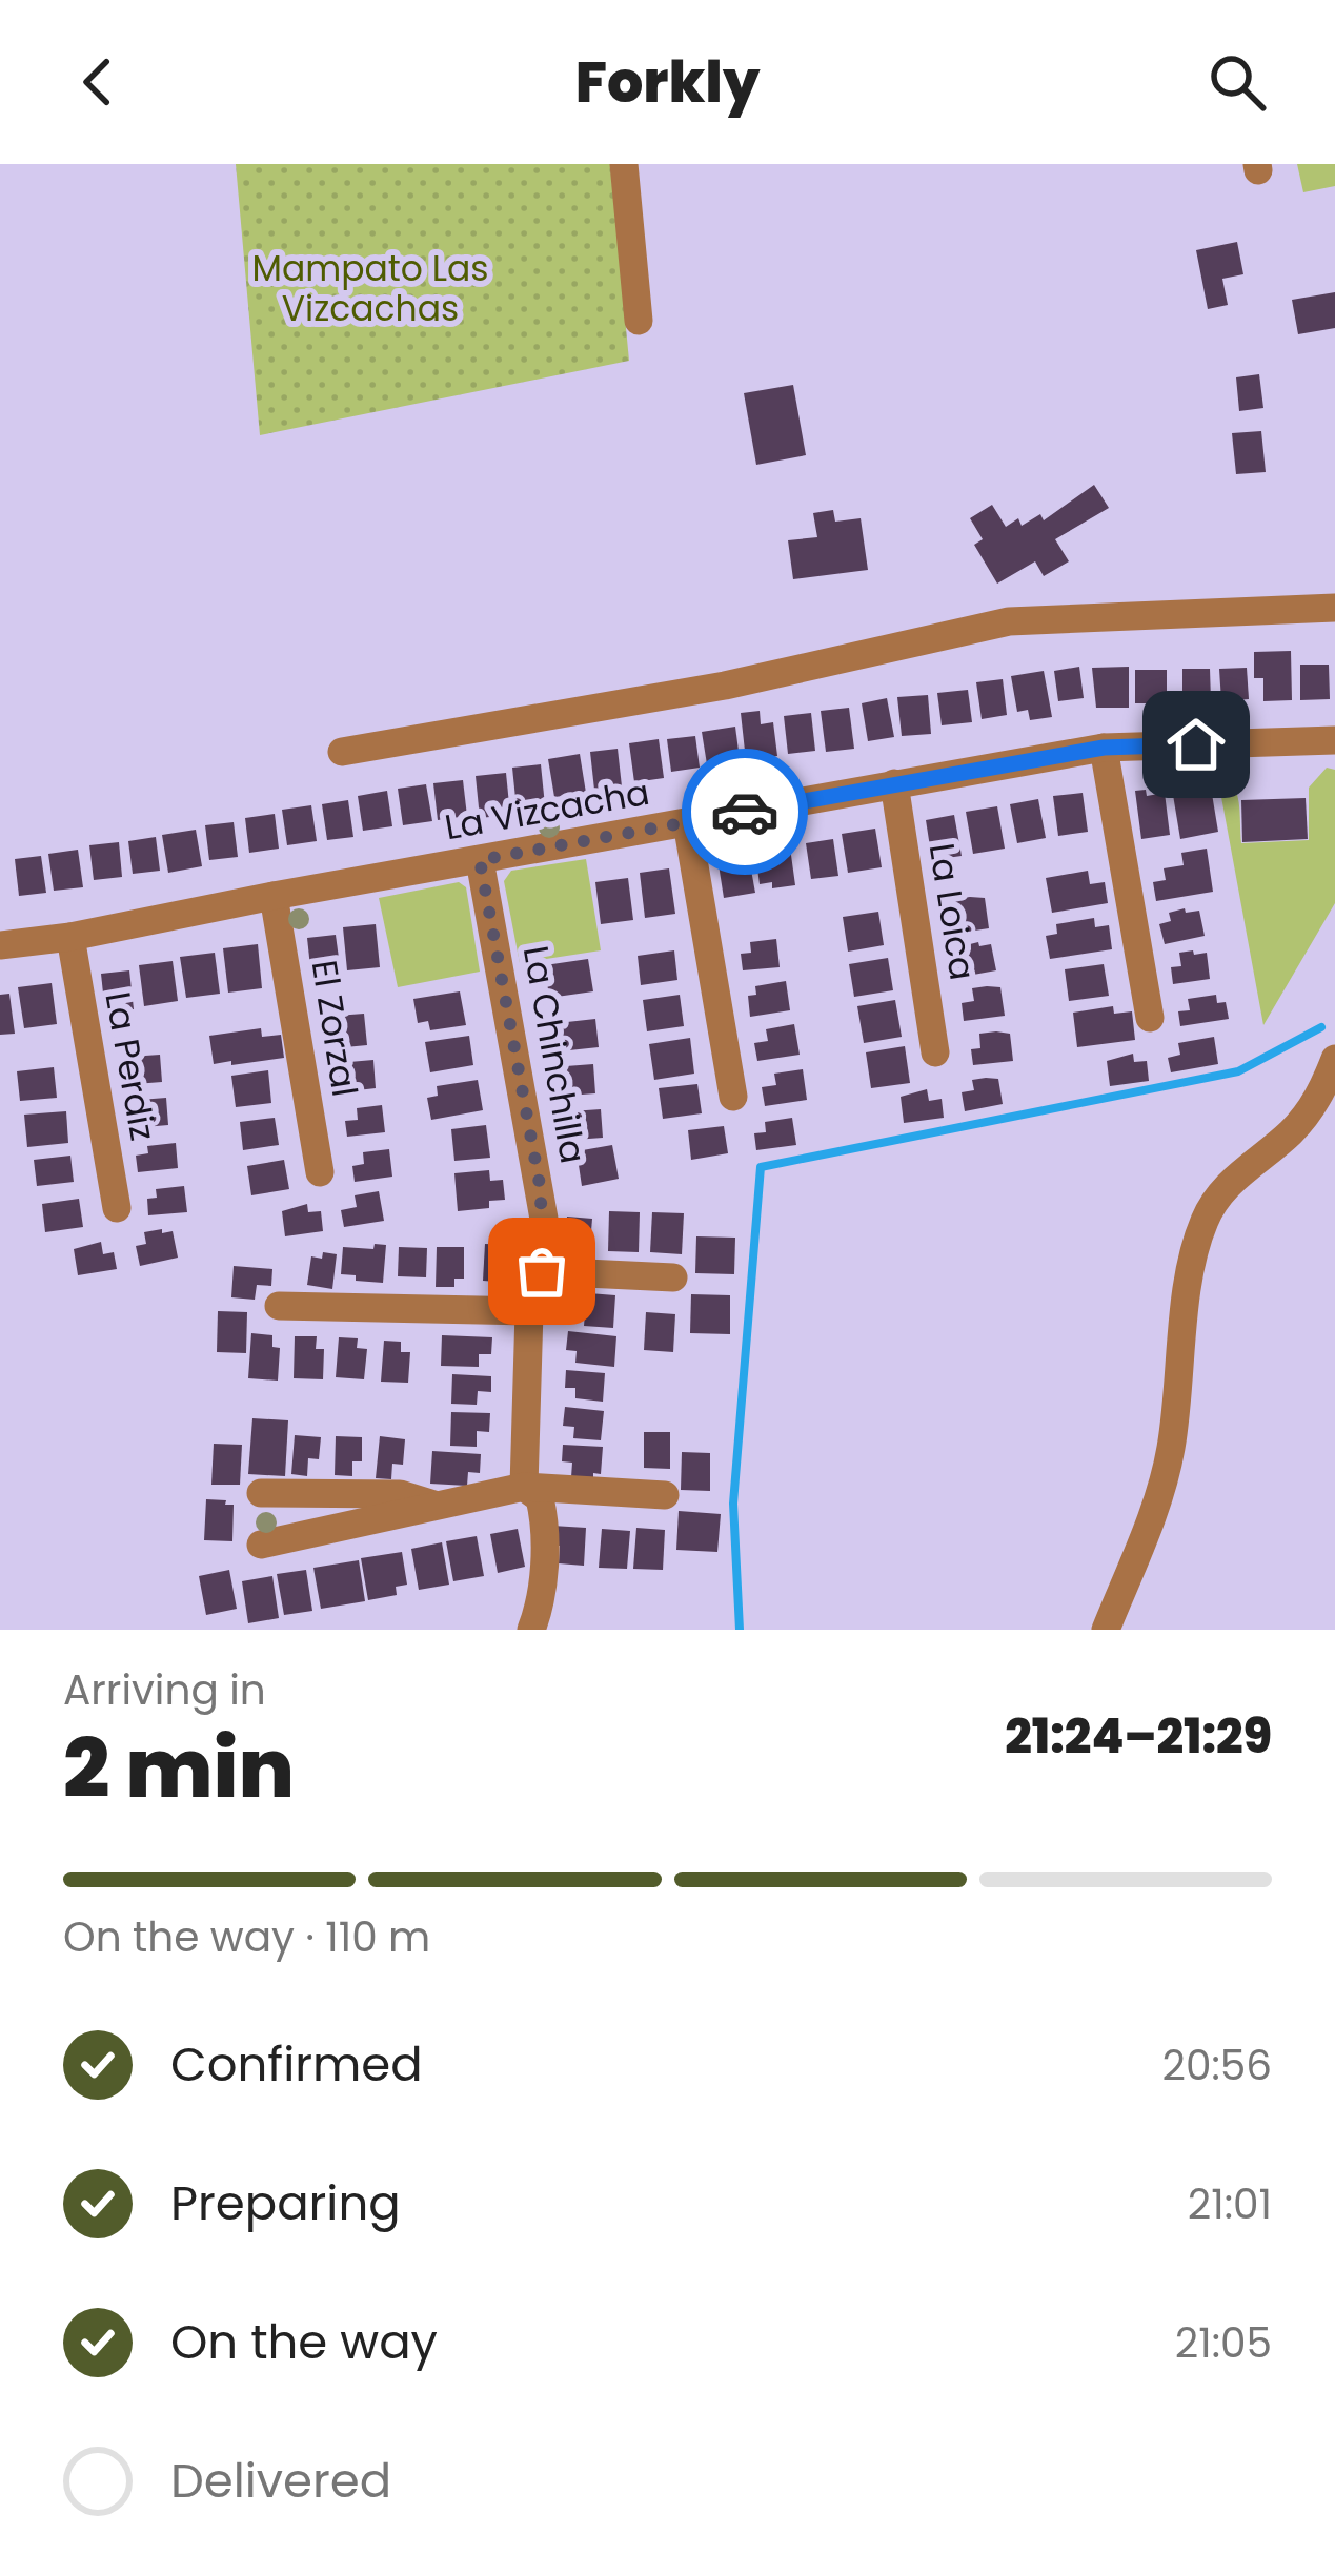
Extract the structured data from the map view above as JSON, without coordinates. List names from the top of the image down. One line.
{"streets":{"street":["La Vizcacha","La Loica","El Zorzal","La Chinchilla","La Perdiz"]},"crossings":[["La Vizcacha","La Loica"],["La Vizcacha","El Zorzal"],["La Vizcacha","La Chinchilla"],["La Vizcacha","La Perdiz"]],"parks":["Mampato Las Vizcachas"],"page":{"header":"Forkly","heading":["2 min","Arriving in","21:24–21:29"],"bar":"On the way · 110 m","list":[["Confirmed","20:56"],["Preparing","21:01"],["On the way","21:05"],"Delivered"]}}
